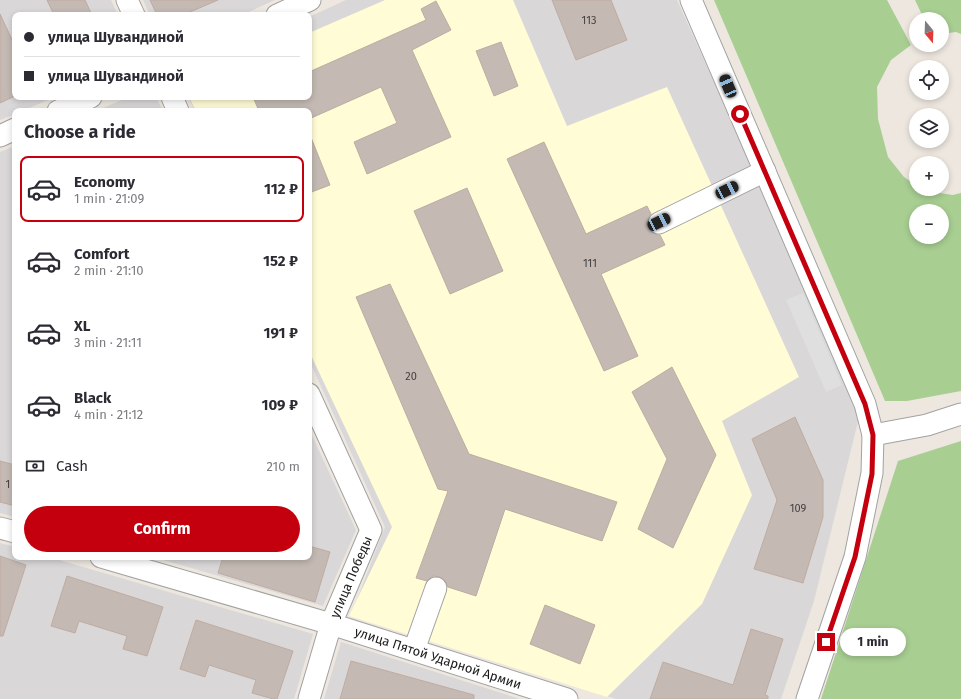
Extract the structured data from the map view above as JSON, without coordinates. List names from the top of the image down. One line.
{"streets":{"street":["улица Победы","улица Пятой Ударной Армии"]},"crossings":[["улица Победы","улица Пятой Ударной Армии"]],"house_numbers":["113","111","20","1","109"],"north":"bottom","page":{"map_buttons":["+","−"],"banner":["улица Шувандиной","улица Шувандиной"],"heading":"Choose a ride","list":[{"name":"Economy","note":"1 min · 21:09","value":"112 ₽"},{"name":"Comfort","note":"2 min · 21:10","value":"152 ₽"},{"name":"XL","note":"3 min · 21:11","value":"191 ₽"},{"name":"Black","note":"4 min · 21:12","value":"109 ₽"}],"pay":["Cash","210 m"],"buttons":"Confirm","bubble":"1 min"}}
